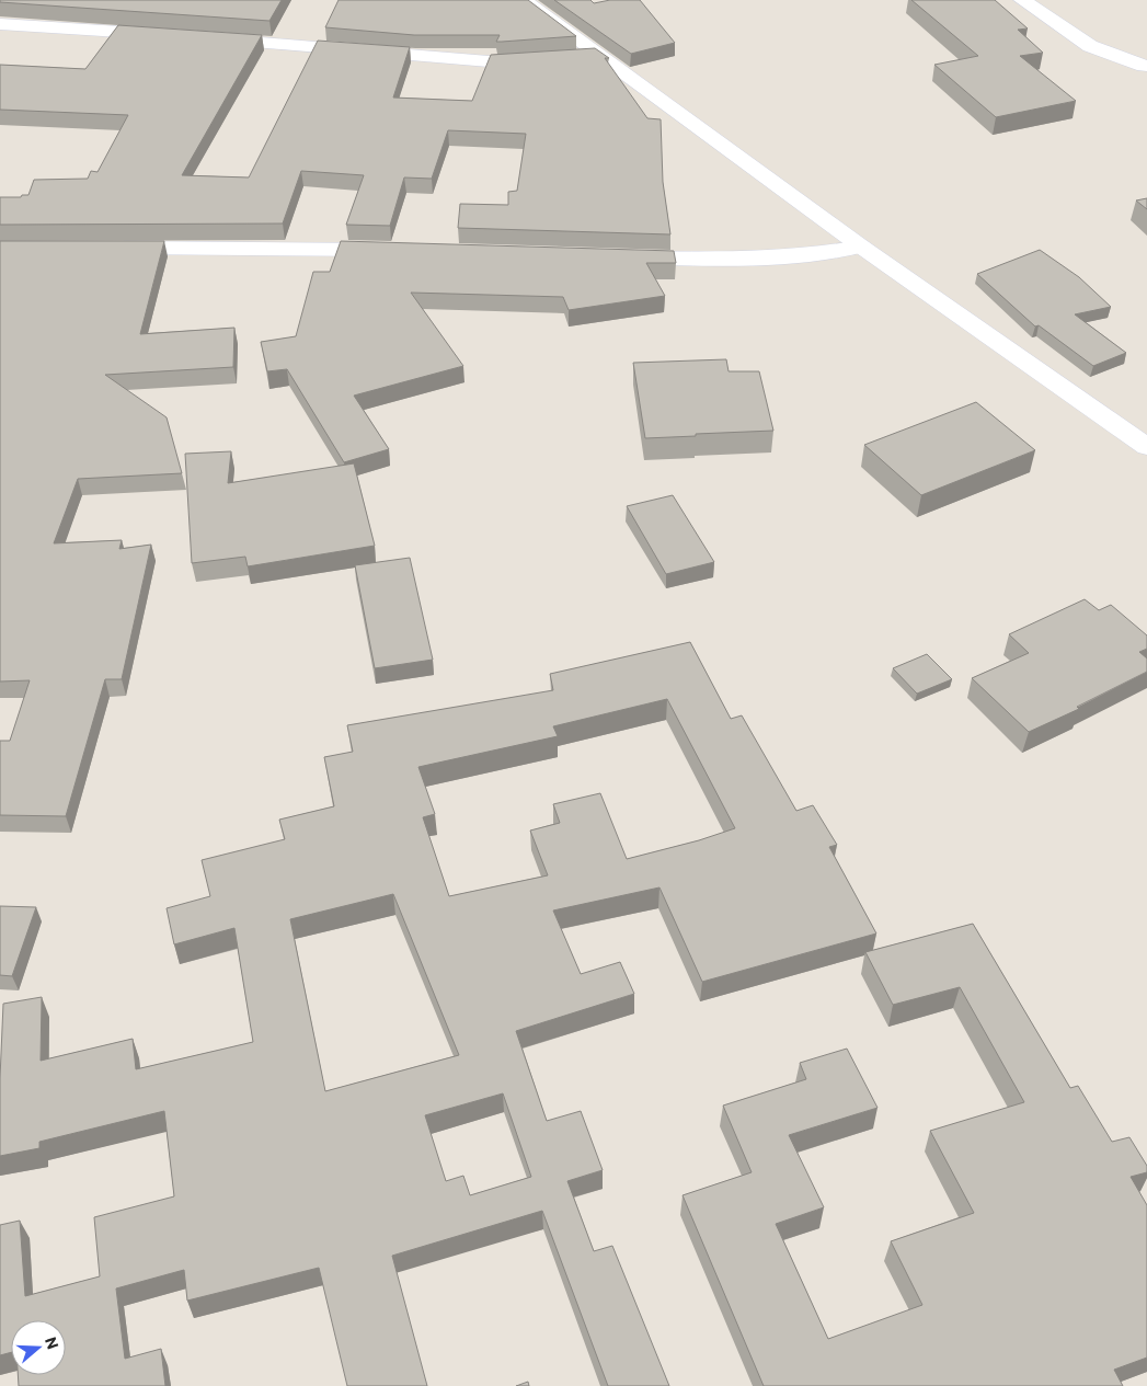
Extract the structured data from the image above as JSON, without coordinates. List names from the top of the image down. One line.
{"north":"right"}
